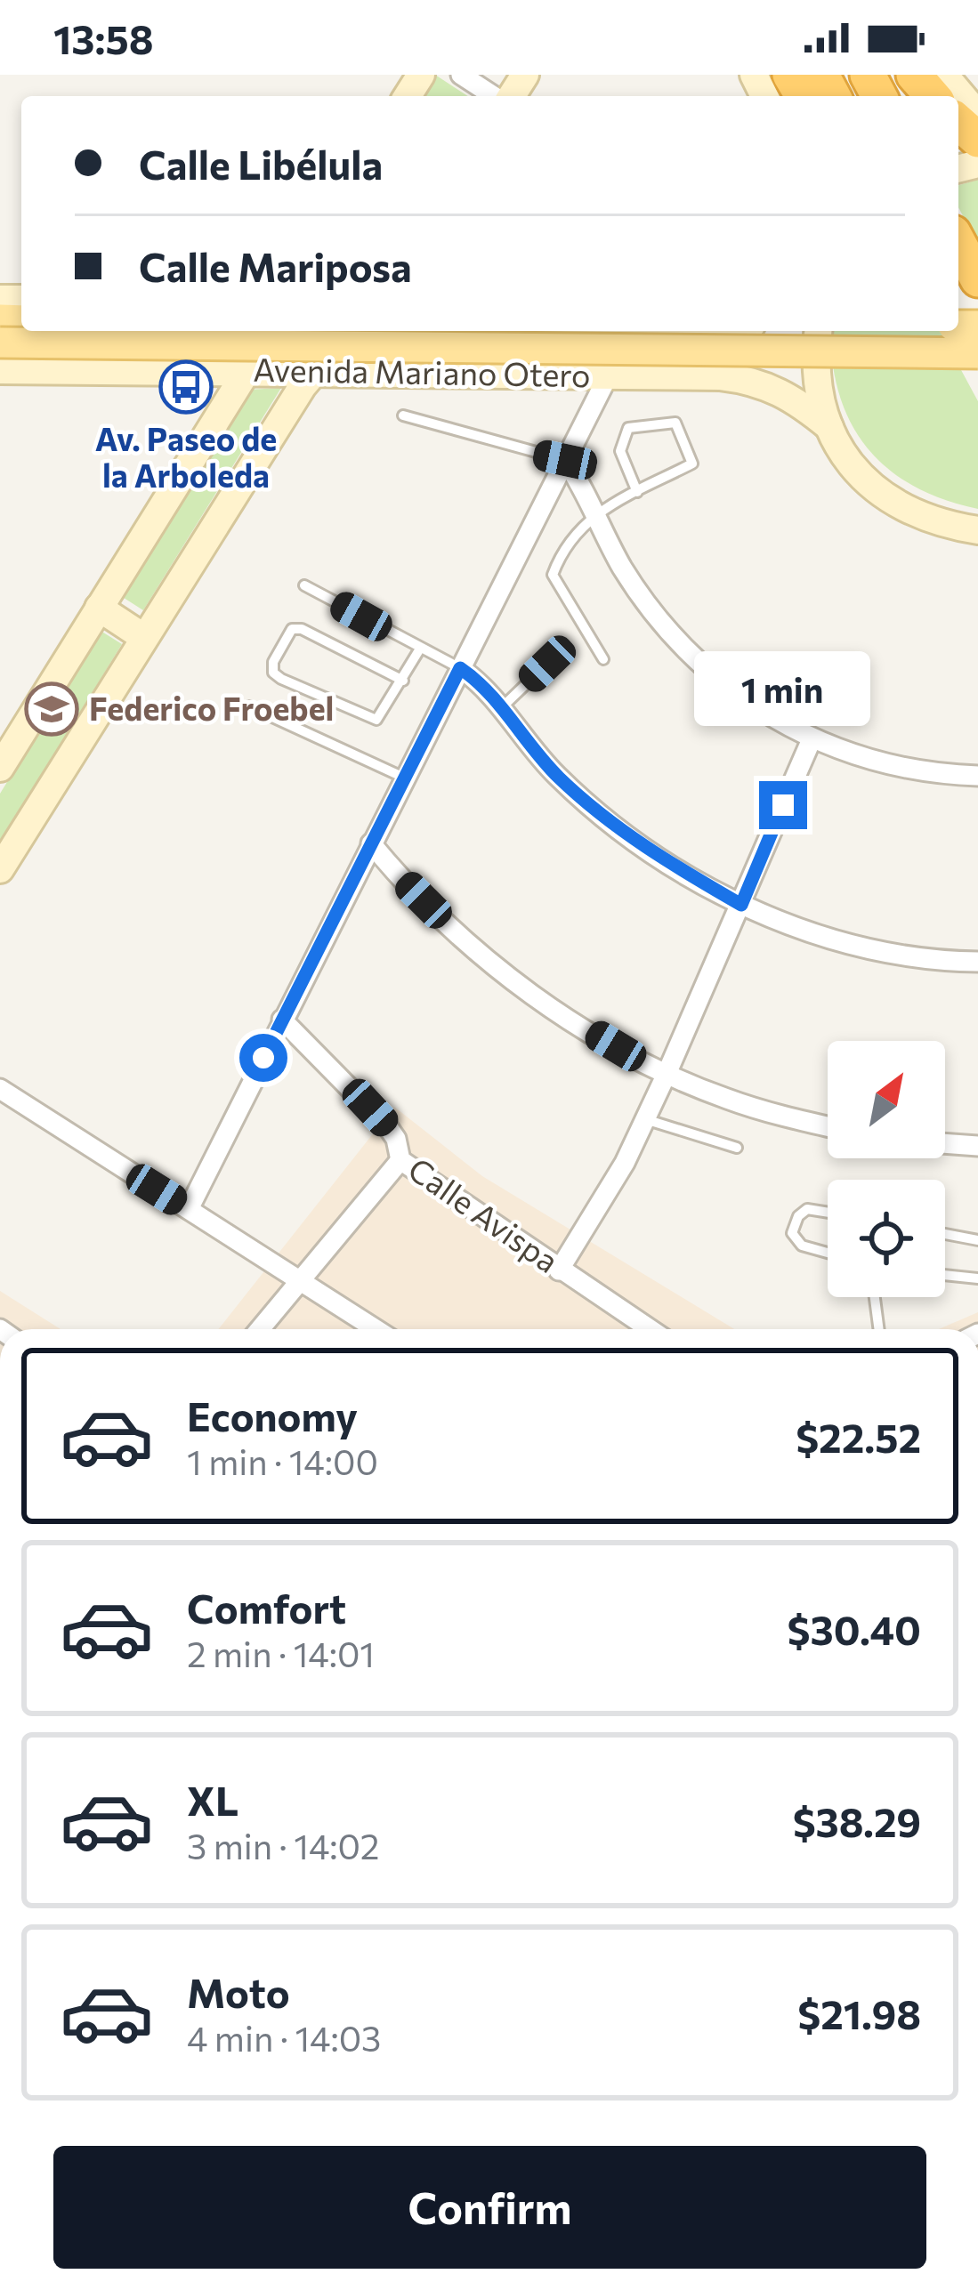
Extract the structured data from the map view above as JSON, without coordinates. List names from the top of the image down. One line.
{"streets":{"main road":["Avenida Mariano Otero"],"street":["Calle Avispa"]},"places":{"bus stop":["Av. Paseo de la Arboleda"],"school or university":["Federico Froebel"]},"north":"top right","page":{"status":"13:58","banner":["Calle Libélula","Calle Mariposa"],"bubble":"1 min","list":[{"name":"Economy","note":"1 min · 14:00","value":"$22.52"},{"name":"Comfort","note":"2 min · 14:01","value":"$30.40"},{"name":"XL","note":"3 min · 14:02","value":"$38.29"},{"name":"Moto","note":"4 min · 14:03","value":"$21.98"}],"buttons":"Confirm"}}
